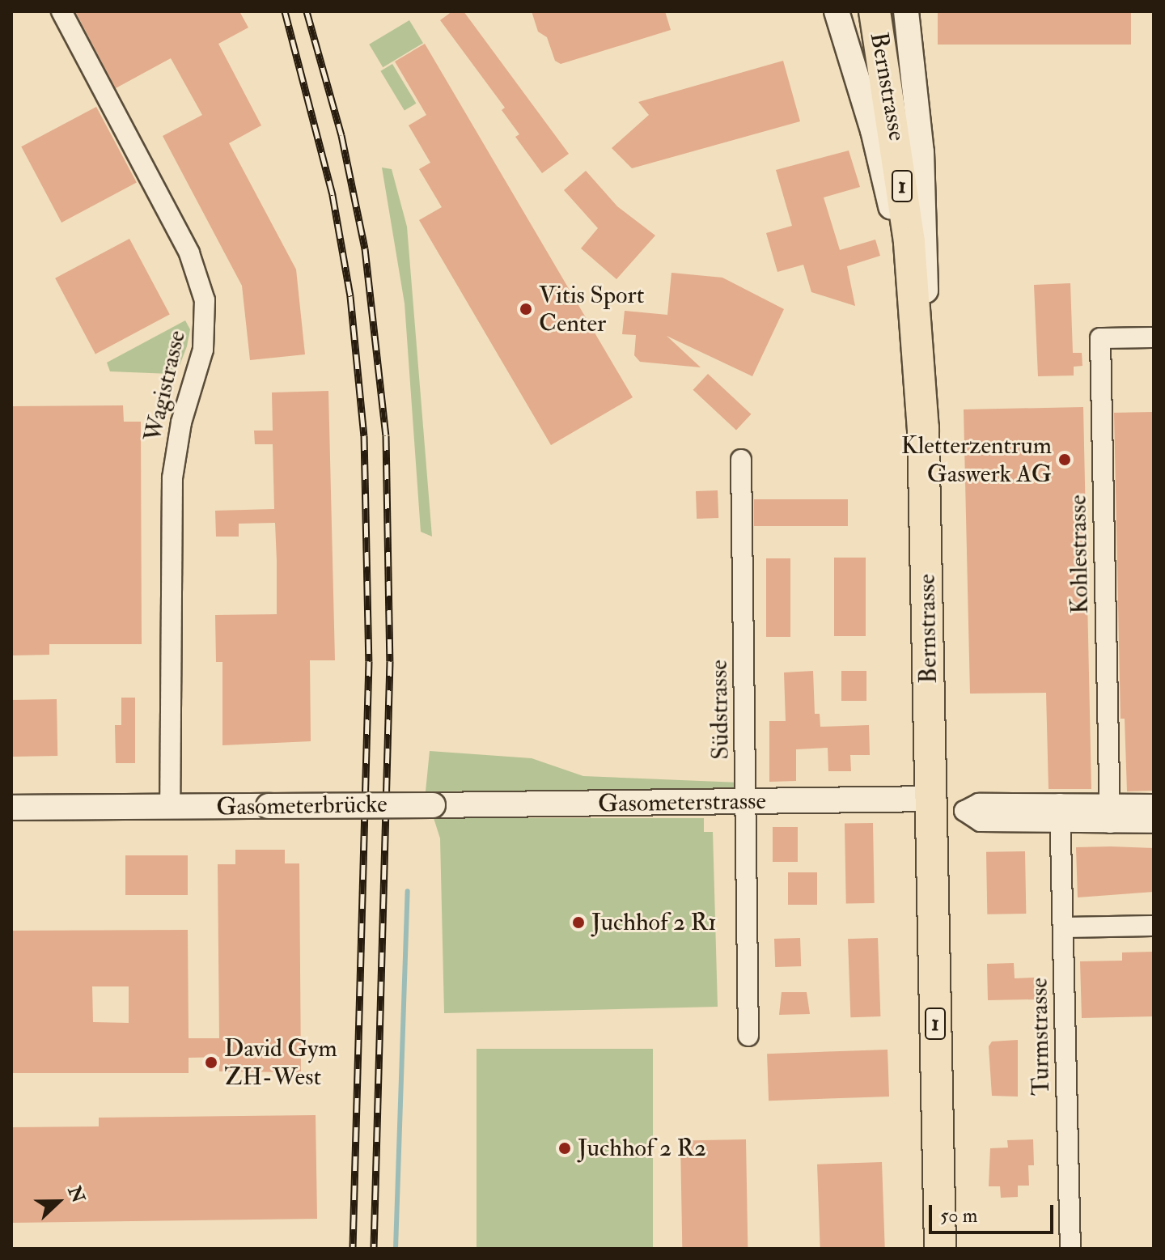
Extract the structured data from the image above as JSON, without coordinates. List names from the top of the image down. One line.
{"streets":{"main road":["Bernstrasse","1"],"street":["Wagistrasse","Kohlestrasse","Südstrasse","Gasometerstrasse","Gasometerbrücke","Turmstrasse"]},"crossings":[["Bernstrasse","Gasometerstrasse"],["Wagistrasse","Gasometerbrücke"],["Kohlestrasse","Turmstrasse"],["Südstrasse","Gasometerstrasse"],["Gasometerstrasse","Gasometerbrücke"]],"places":["Vitis Sport Center","Kletterzentrum Gaswerk AG","Juchhof 2 R1","David Gym ZH-West","Juchhof 2 R2"],"scale_bar":"50 m","north":"right"}
